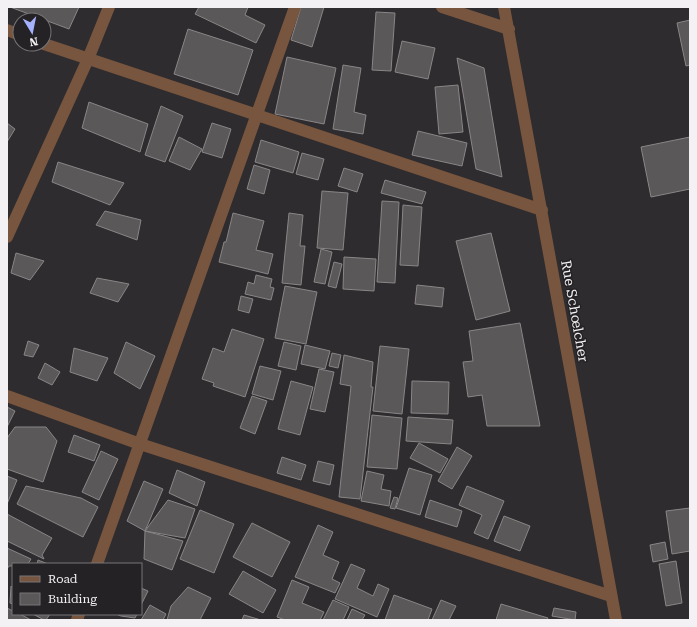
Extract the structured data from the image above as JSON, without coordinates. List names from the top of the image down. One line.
{"streets":{"street":["Rue Schœlcher"]},"legend":["Road","Building"],"north":"bottom"}
